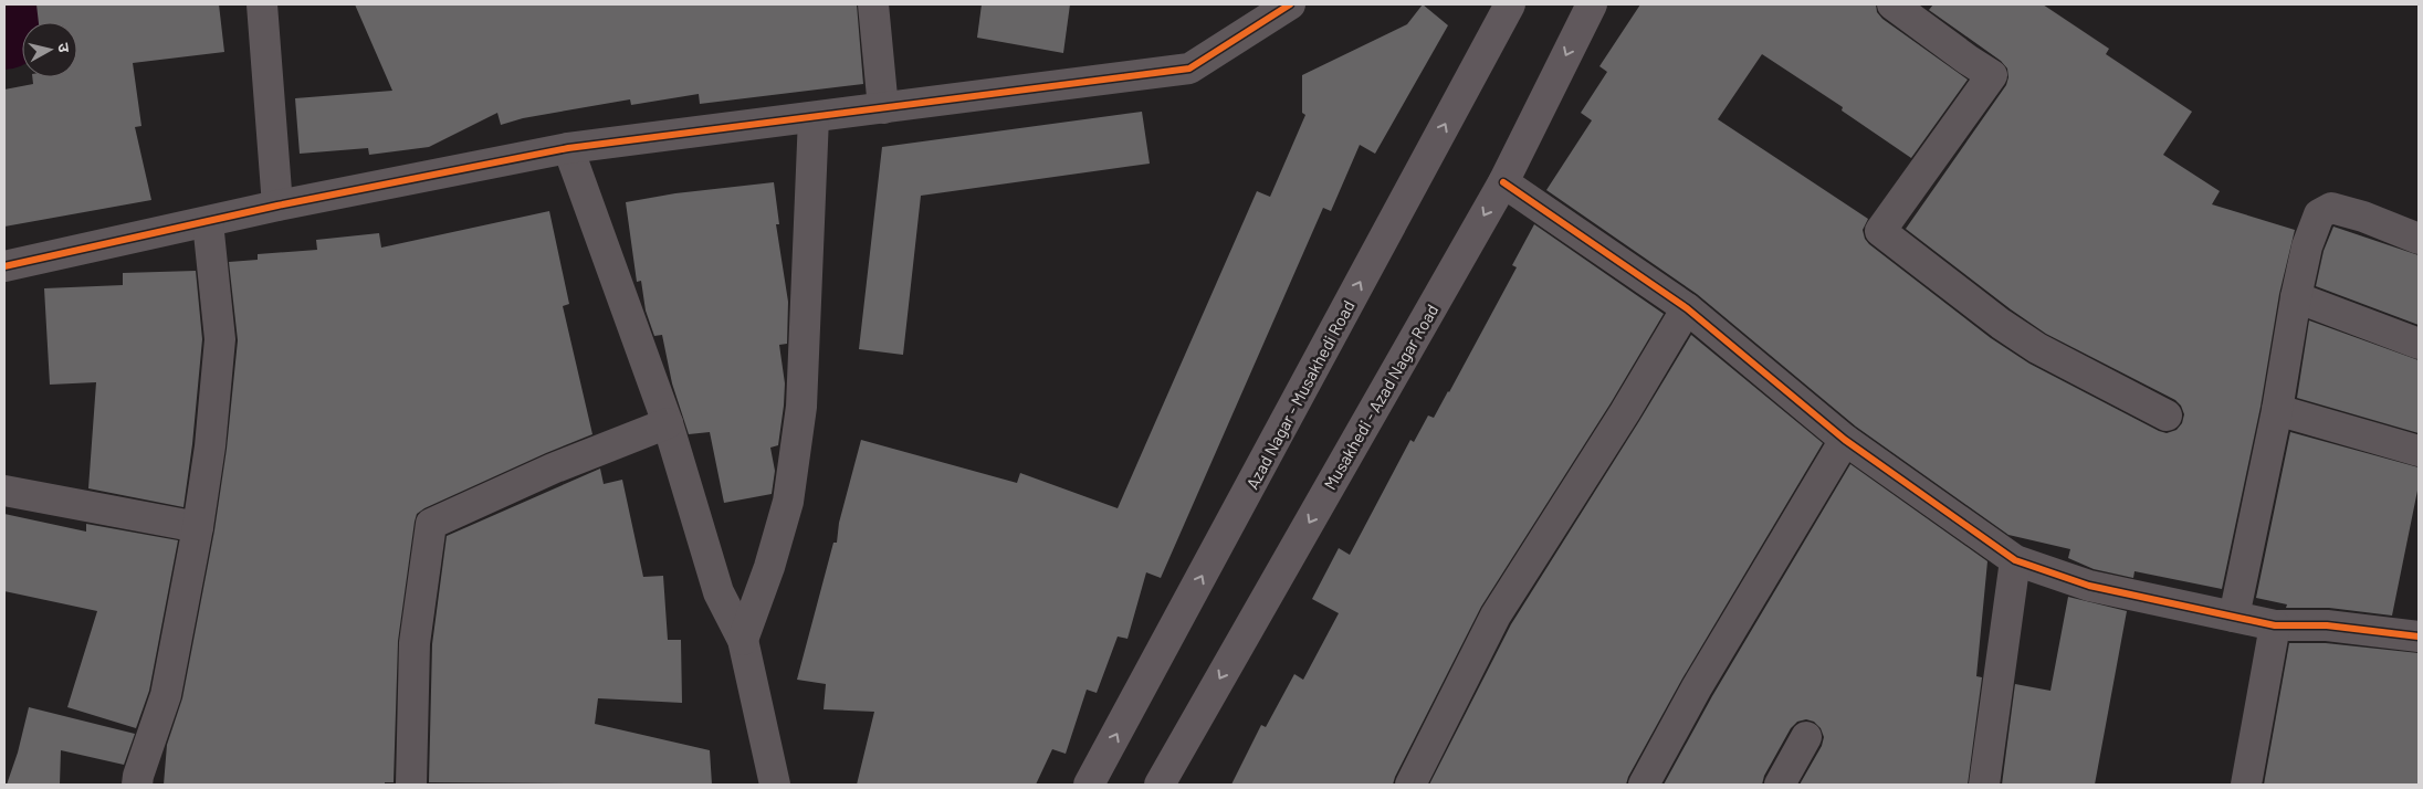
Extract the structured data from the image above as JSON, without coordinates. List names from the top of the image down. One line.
{"streets":{"main road":["Azad Nagar - Musakhedi Road","Musakhedi - Azad Nagar Road"]},"one_way":["Azad Nagar - Musakhedi Road","Musakhedi - Azad Nagar Road"],"north":"right"}
